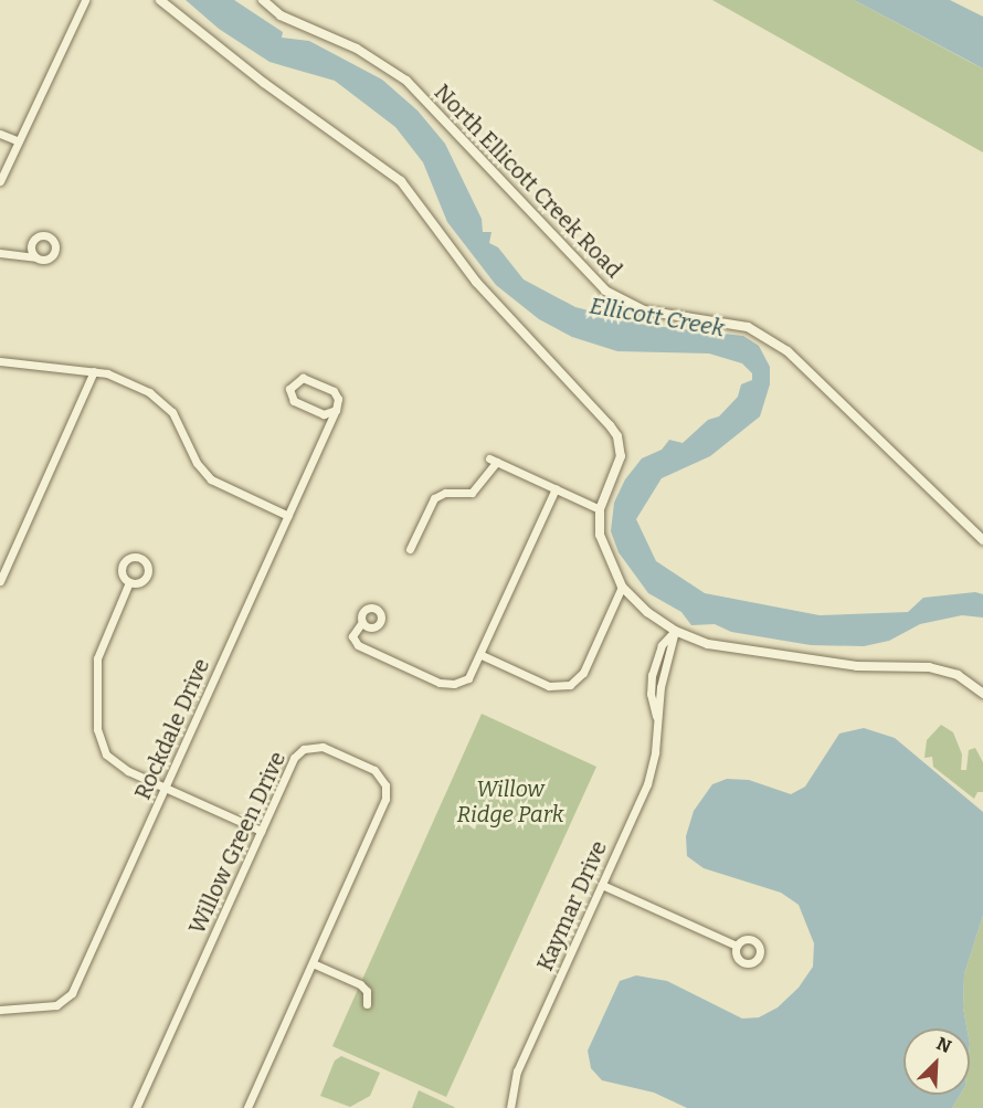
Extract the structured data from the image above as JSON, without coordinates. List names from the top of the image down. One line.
{"streets":{"street":["North Ellicott Creek Road","Rockdale Drive","Willow Green Drive","Kaymar Drive"]},"water":["Ellicott Creek"],"parks":["Willow Ridge Park"],"north":"top right"}
